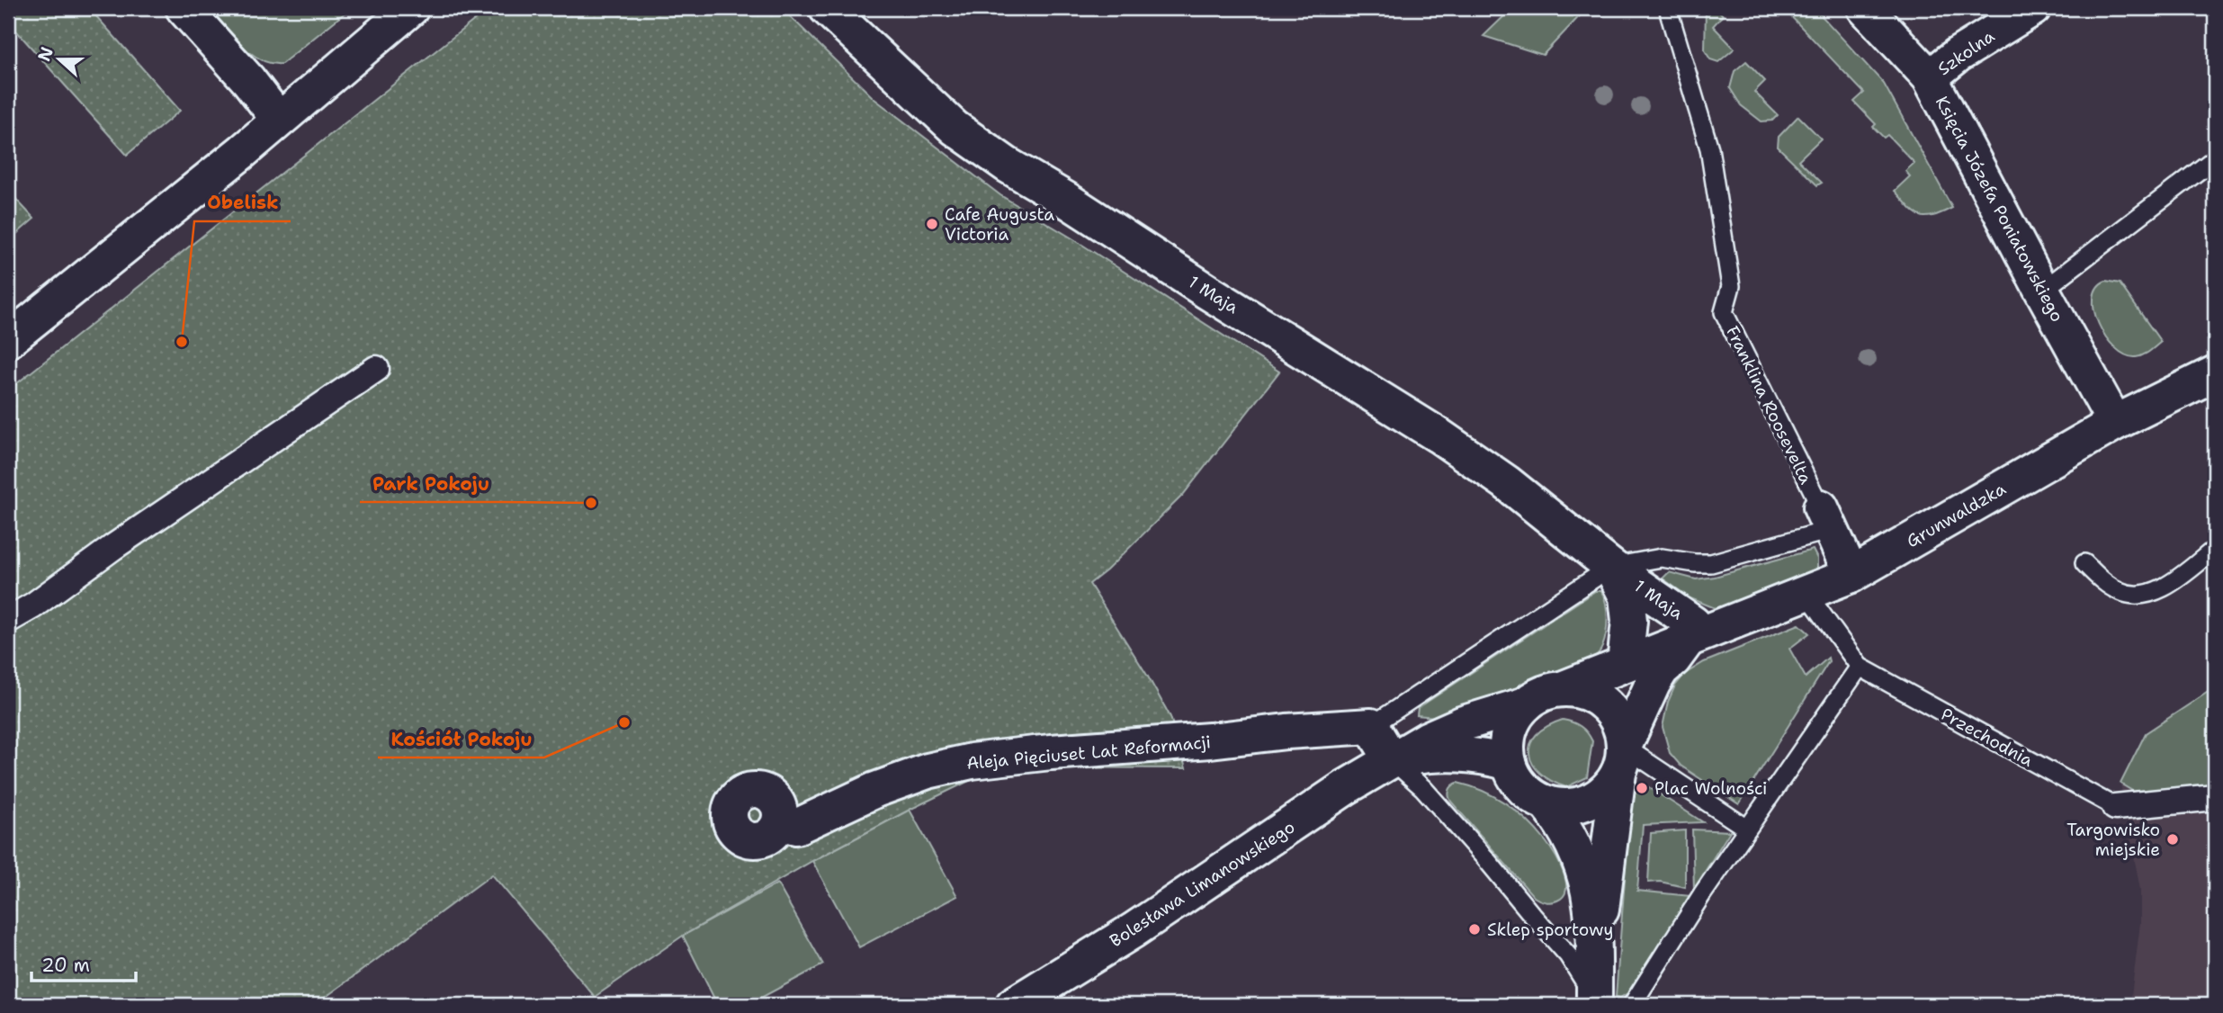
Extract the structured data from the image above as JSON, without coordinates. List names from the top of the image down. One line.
{"streets":{"street":["Szkolna","Księcia Józefa Poniatowskiego","1 Maja","Franklina Roosevelta","Grunwaldzka","Aleja Pięciuset Lat Reformacji","Bolesława Limanowskiego"],"lane":["Przechodnia"]},"crossings":[["Szkolna","Księcia Józefa Poniatowskiego"],["Księcia Józefa Poniatowskiego","Grunwaldzka"],["1 Maja","Grunwaldzka"],["Franklina Roosevelta","Grunwaldzka"]],"places":["Cafe Augusta Victoria","Obelisk","Park Pokoju","Kościół Pokoju","Plac Wolności","Targowisko miejskie","Sklep sportowy"],"scale_bar":"20 m","north":"left"}
